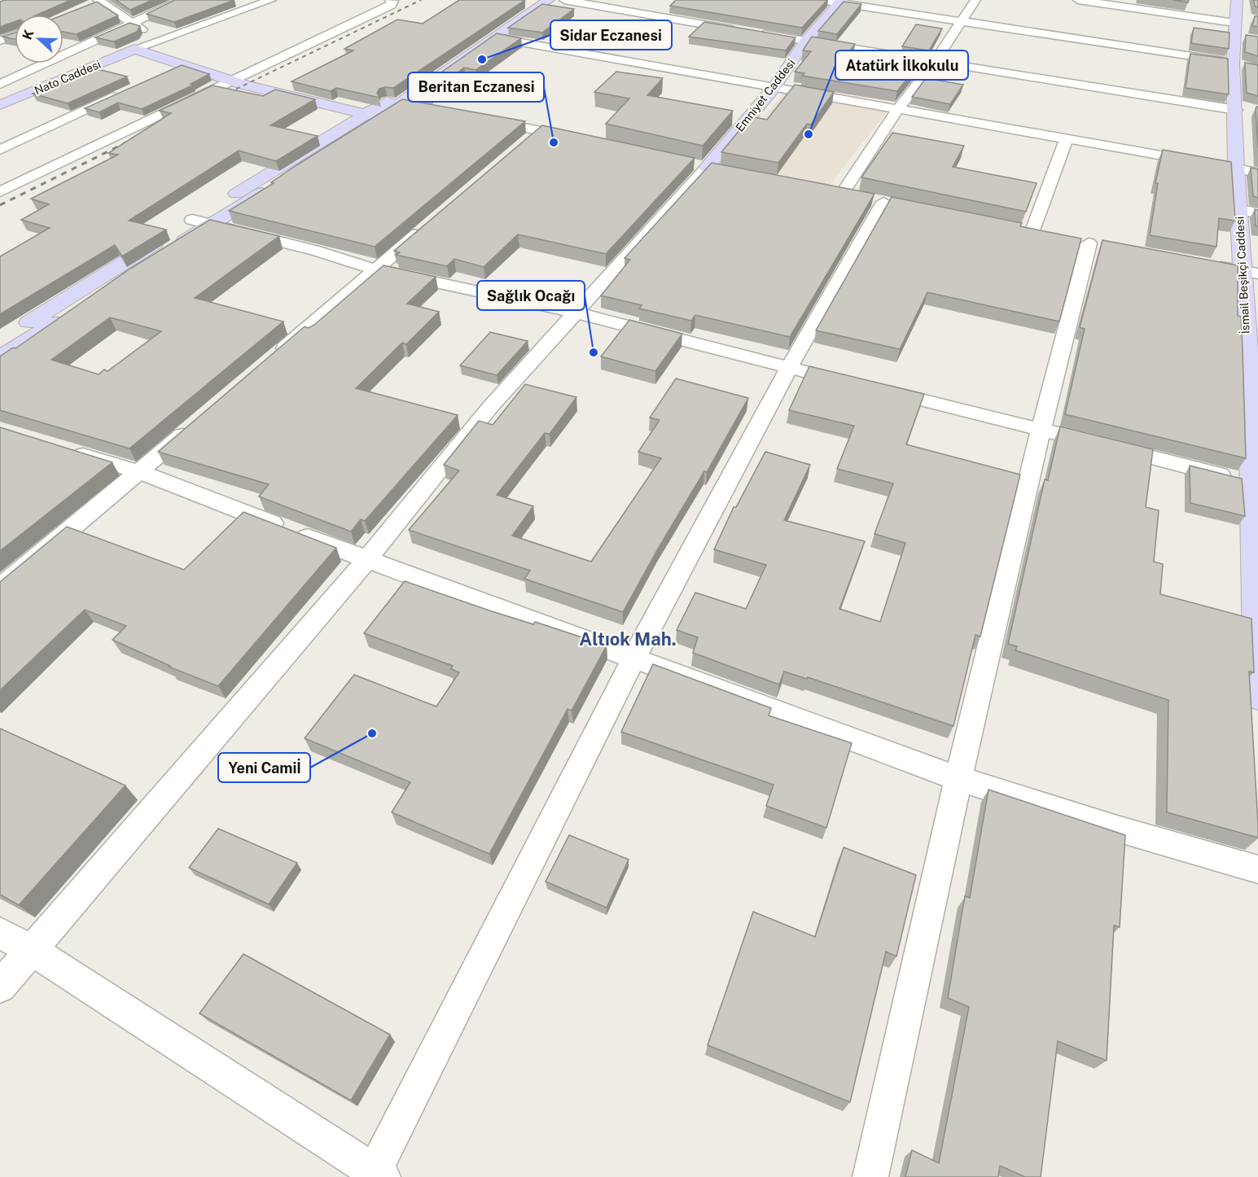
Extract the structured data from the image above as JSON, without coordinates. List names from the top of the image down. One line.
{"streets":{"street":["Nato Caddesi","Emniyet Caddesi","İsmail Beşikçi Caddesi"]},"districts":["Altıok Mah."],"places":["Sidar Eczanesi","Atatürk İlkokulu","Beritan Eczanesi","Sağlık Ocağı","Yeni Camiİ"],"north":"left"}
